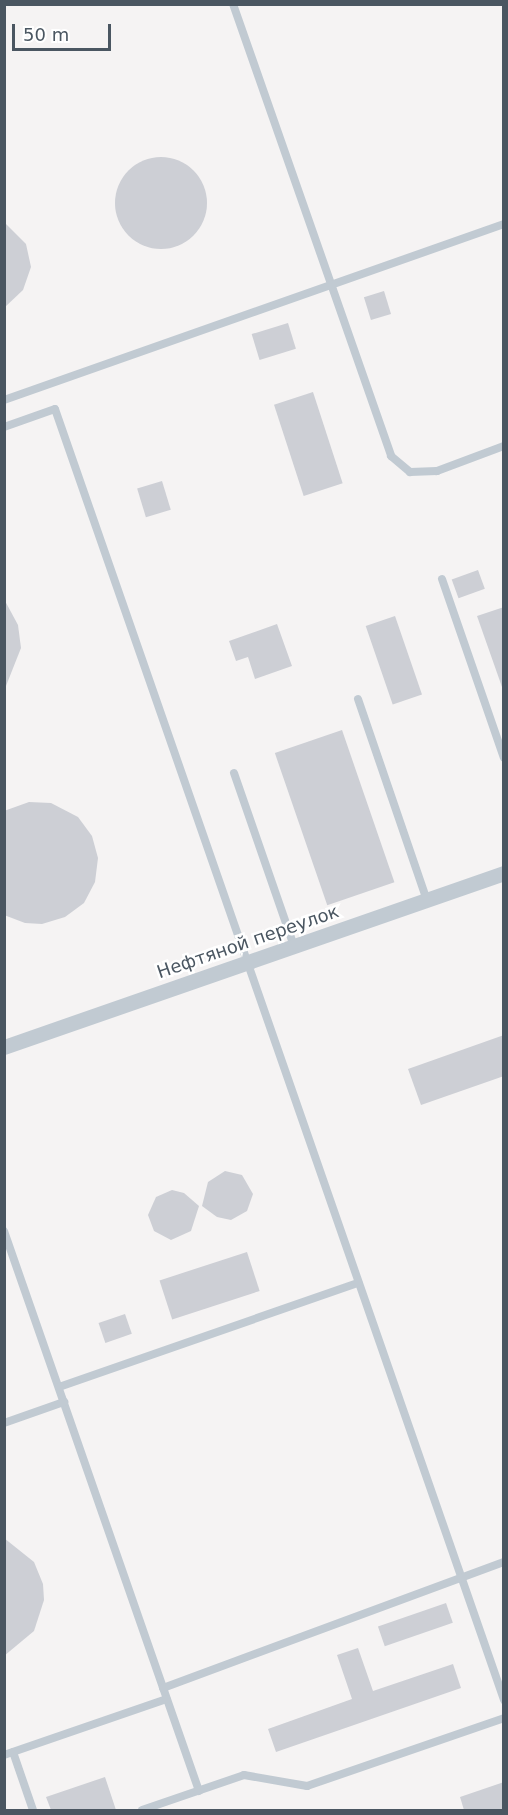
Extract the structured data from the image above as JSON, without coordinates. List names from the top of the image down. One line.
{"streets":{"street":["Нефтяной переулок"]},"scale_bar":"50 m"}
